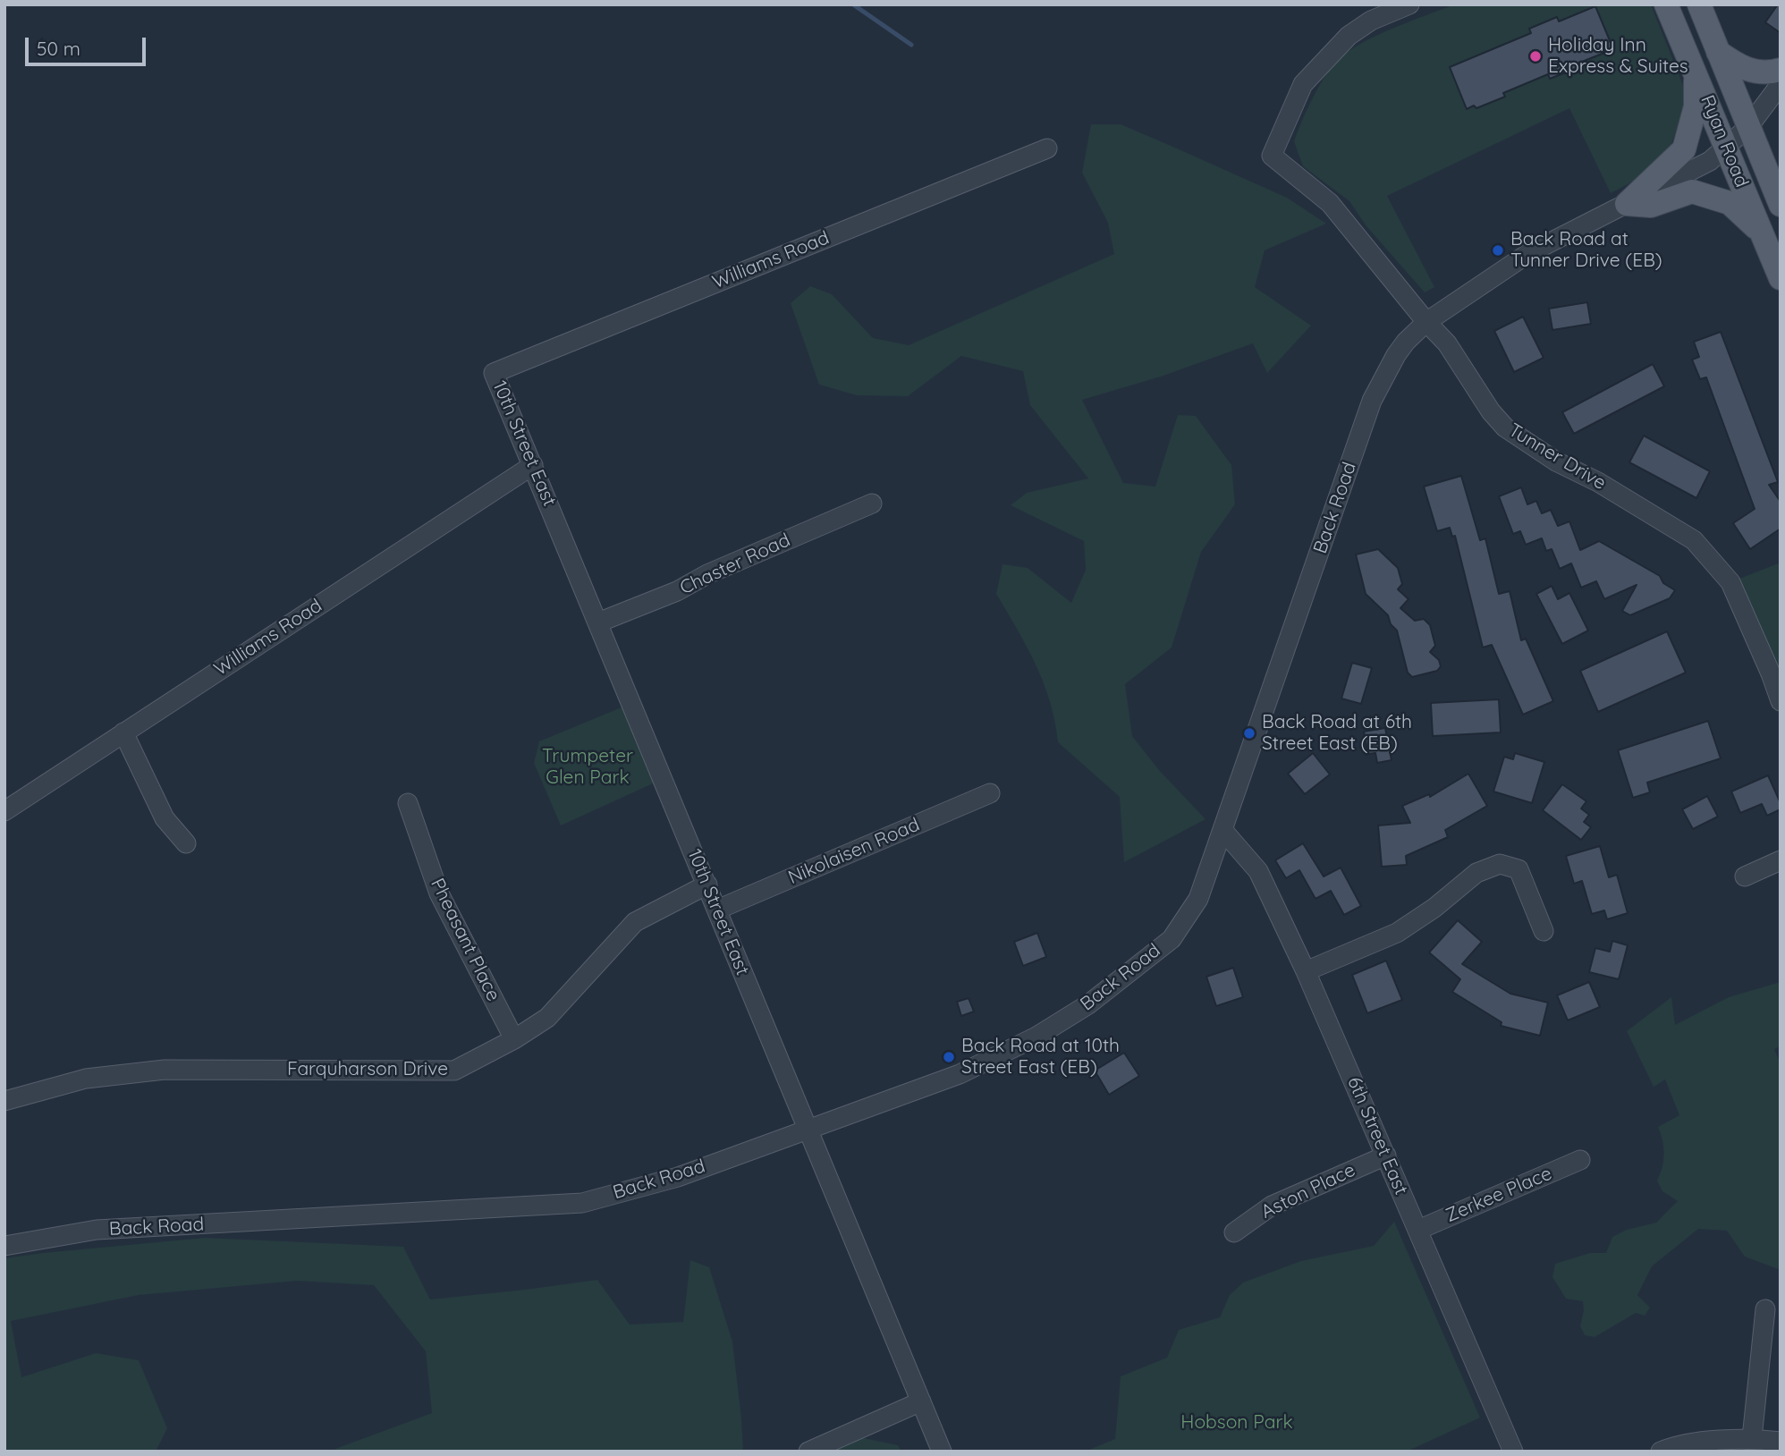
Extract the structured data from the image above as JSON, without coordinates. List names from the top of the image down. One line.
{"streets":{"main road":["Ryan Road"],"street":["Williams Road","10th Street East","Tunner Drive","Back Road","Chaster Road","Nikolaisen Road","Pheasant Place","Farquharson Drive","6th Street East","Aston Place","Zerkee Place"]},"crossings":[["Ryan Road","Back Road"],["Williams Road","10th Street East"],["10th Street East","Back Road"],["10th Street East","Chaster Road"],["10th Street East","Nikolaisen Road"],["10th Street East","Farquharson Drive"],["Tunner Drive","Back Road"],["Back Road","6th Street East"],["Pheasant Place","Farquharson Drive"],["6th Street East","Aston Place"],["6th Street East","Zerkee Place"]],"parks":["Trumpeter Glen Park","Hobson Park"],"places":["Holiday Inn Express & Suites","Back Road at Tunner Drive (EB)","Back Road at 6th Street East (EB)","Back Road at 10th Street East (EB)"],"scale_bar":"50 m"}
